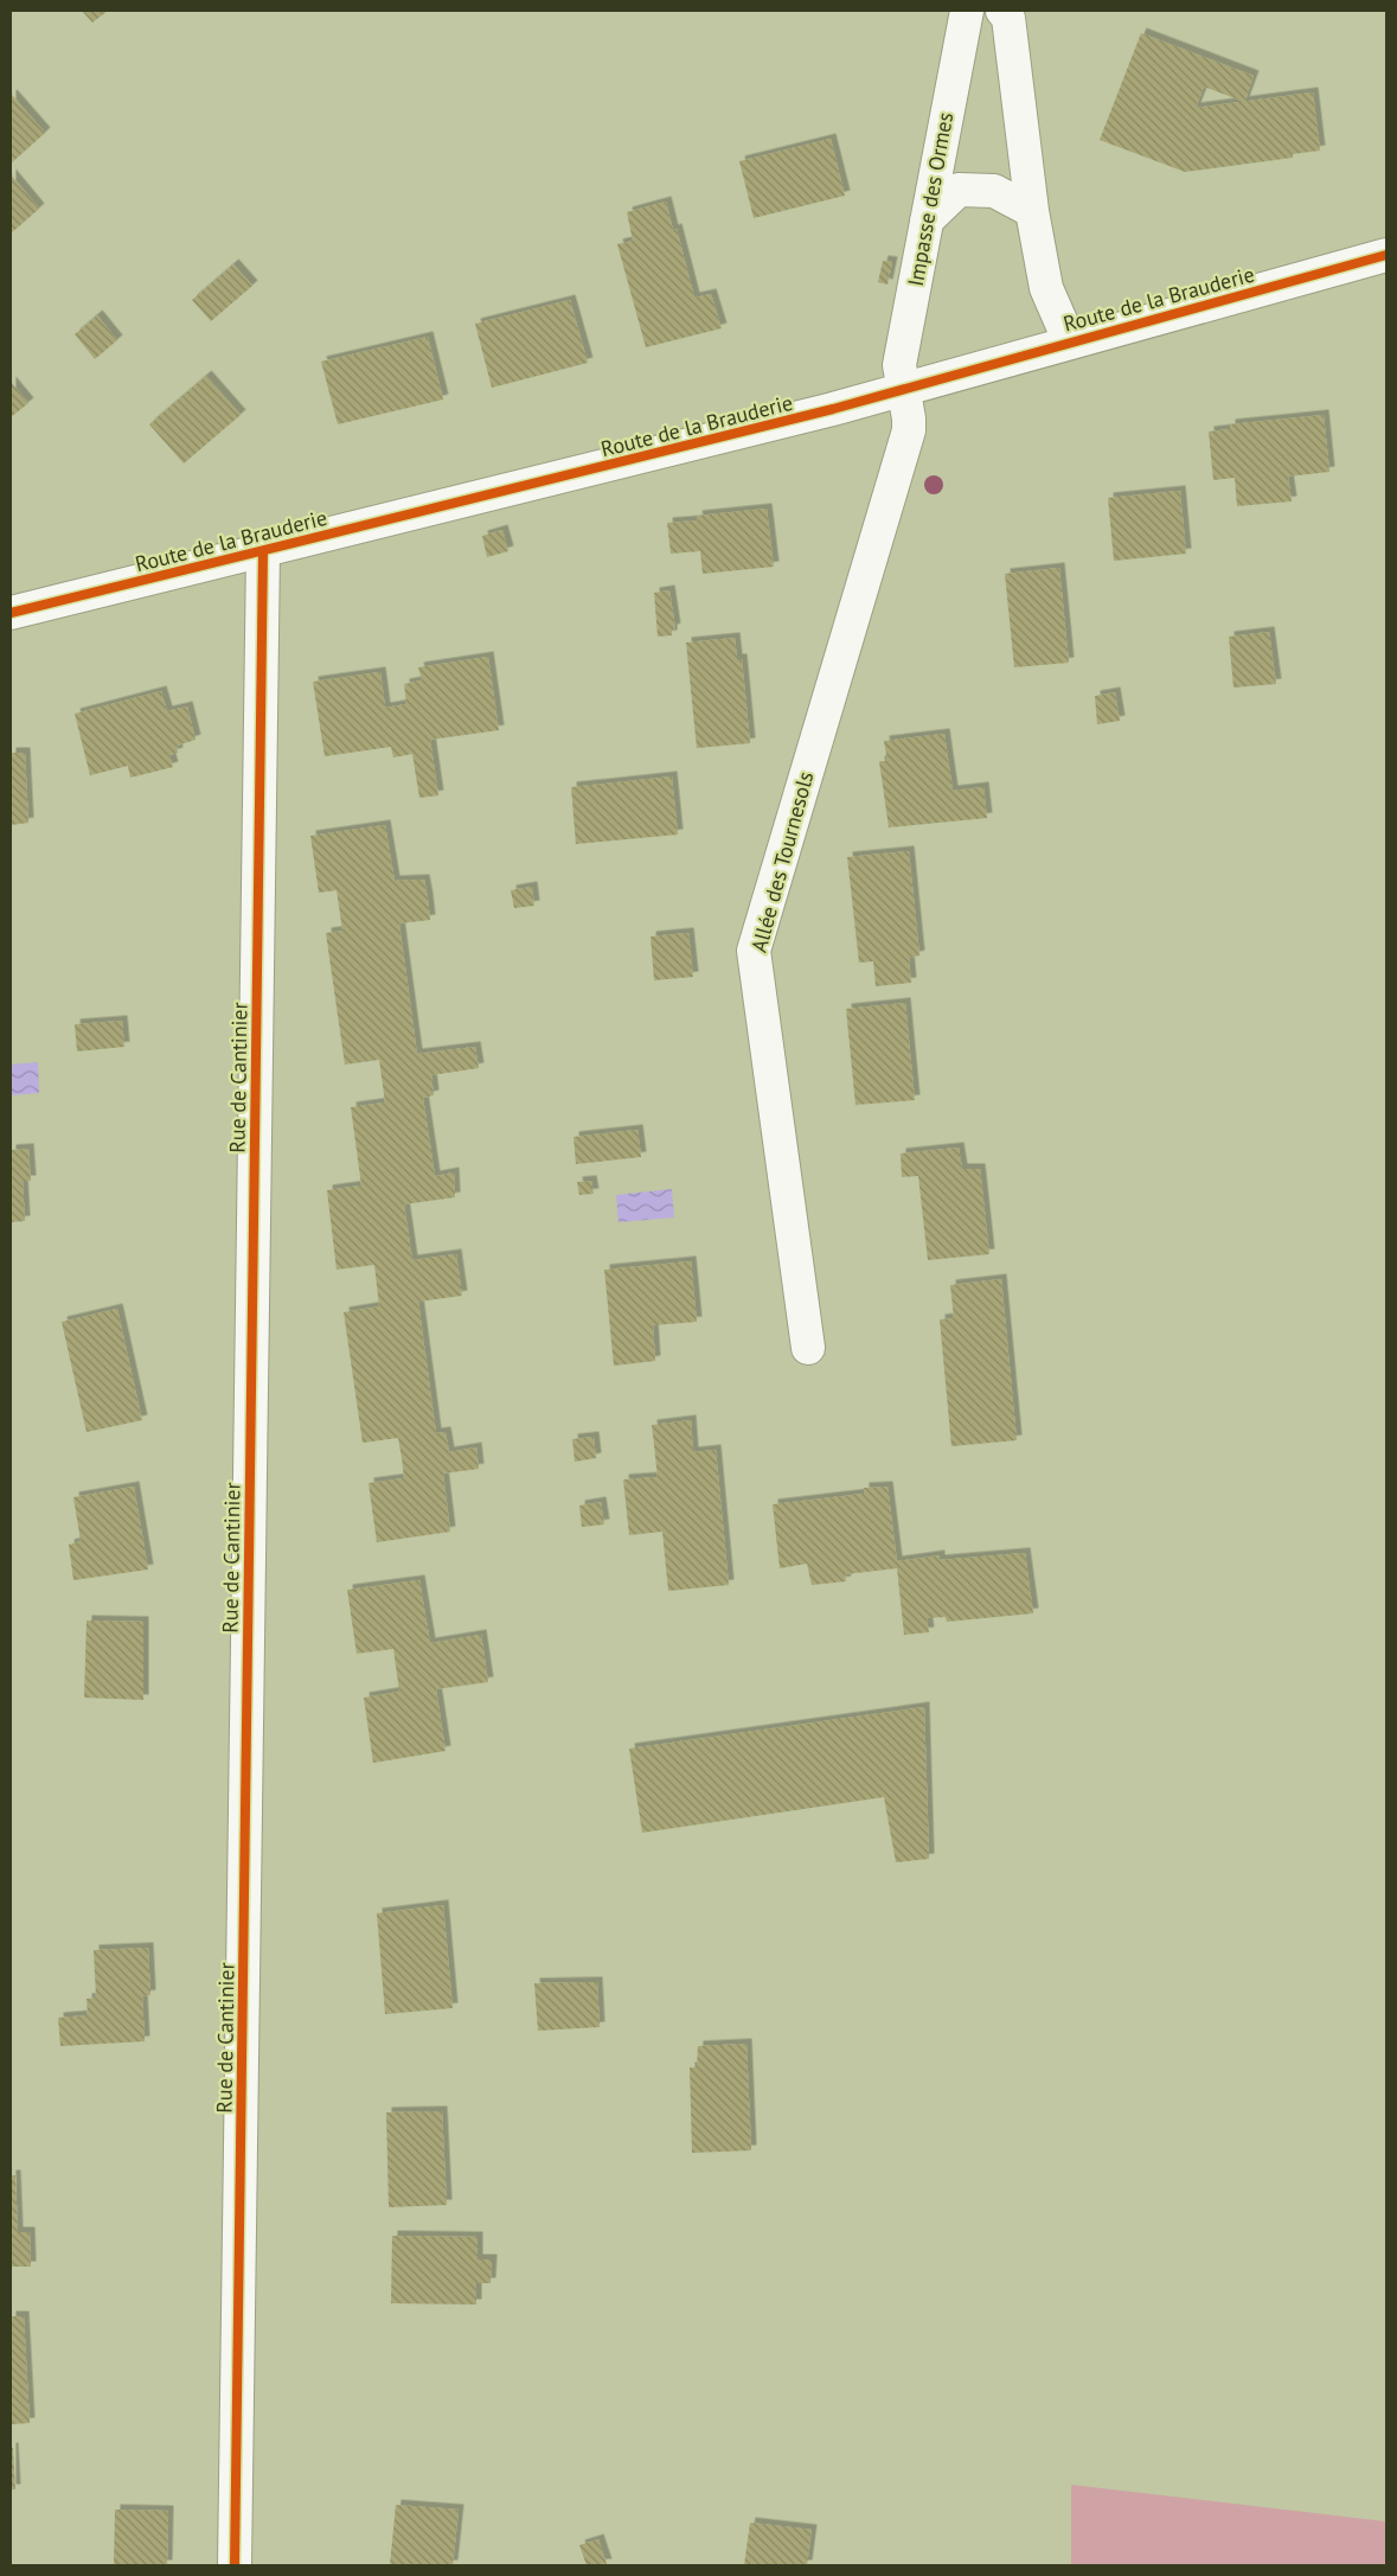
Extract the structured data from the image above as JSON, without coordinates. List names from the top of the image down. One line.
{"streets":{"street":["Impasse des Ormes","Route de la Brauderie","Allée des Tournesols","Rue de Cantinier"]},"crossings":[["Impasse des Ormes","Route de la Brauderie"],["Impasse des Ormes","Allée des Tournesols"],["Route de la Brauderie","Allée des Tournesols"],["Route de la Brauderie","Rue de Cantinier"]]}
